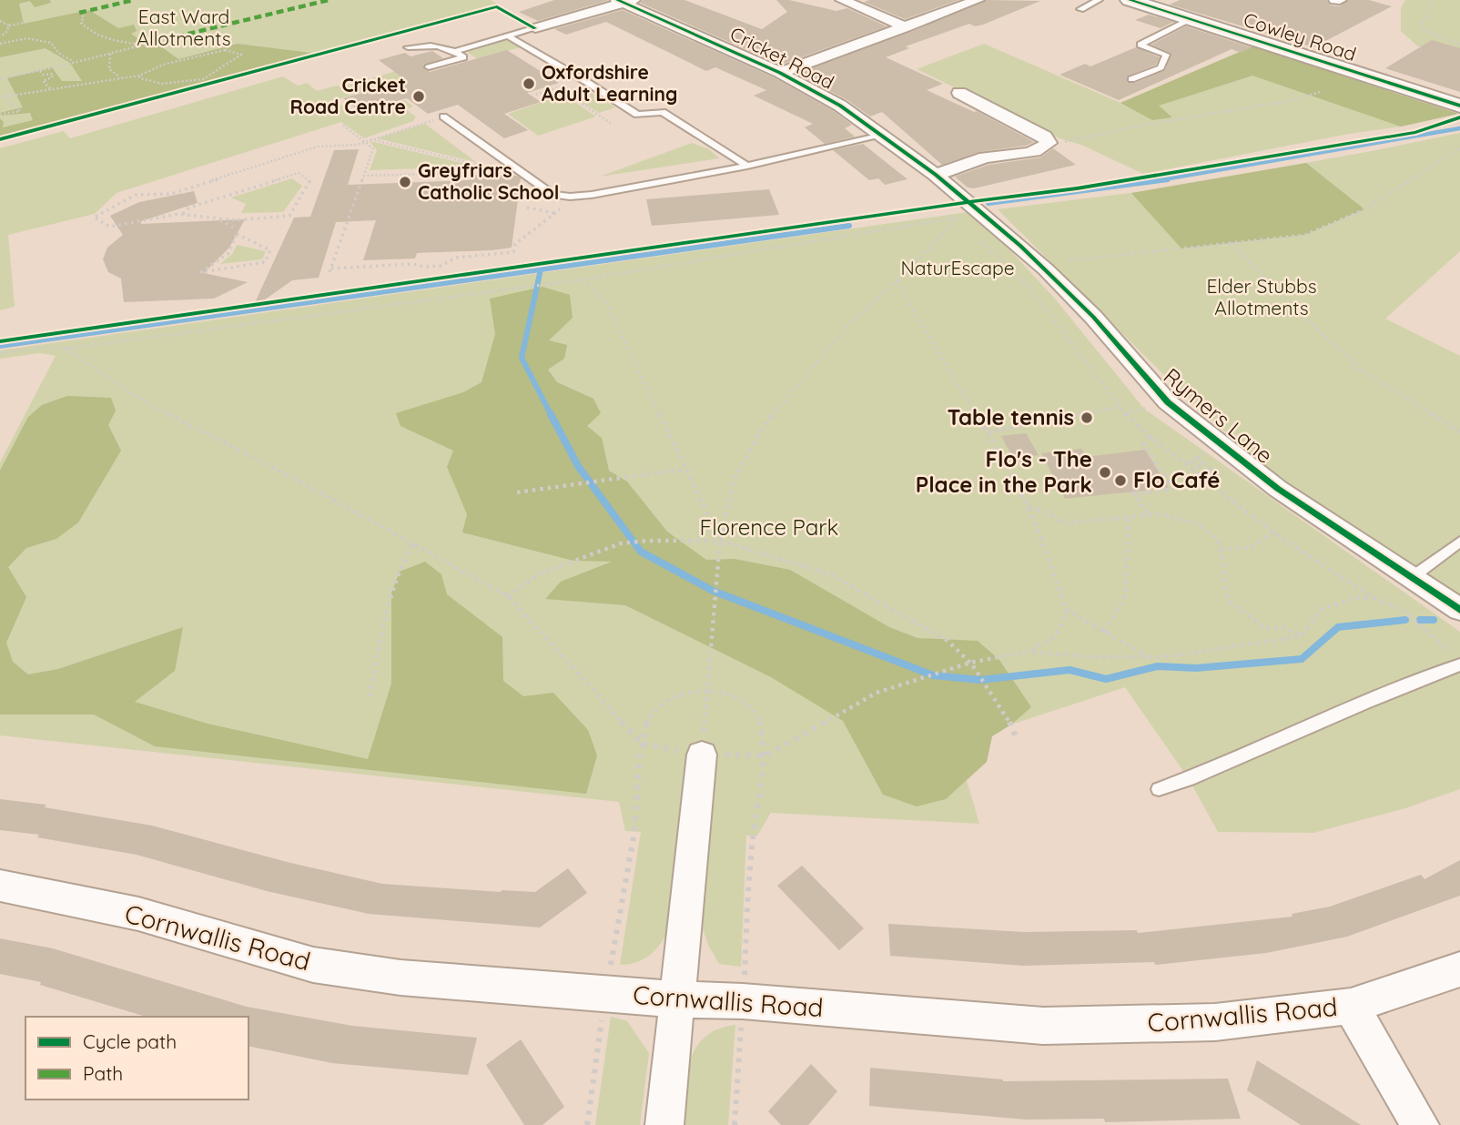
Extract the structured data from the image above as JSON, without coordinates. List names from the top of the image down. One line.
{"streets":{"main road":["Cowley Road"],"street":["Cricket Road","Rymers Lane","Cornwallis Road"]},"crossings":[["Cricket Road","Rymers Lane"]],"parks":["East Ward Allotments","NaturEscape","Elder Stubbs Allotments","Florence Park"],"places":["Oxfordshire Adult Learning","Cricket Road Centre","Greyfriars Catholic School","Table tennis","Flo's - The Place in the Park","Flo Café"],"legend":["Cycle path","Path"]}
